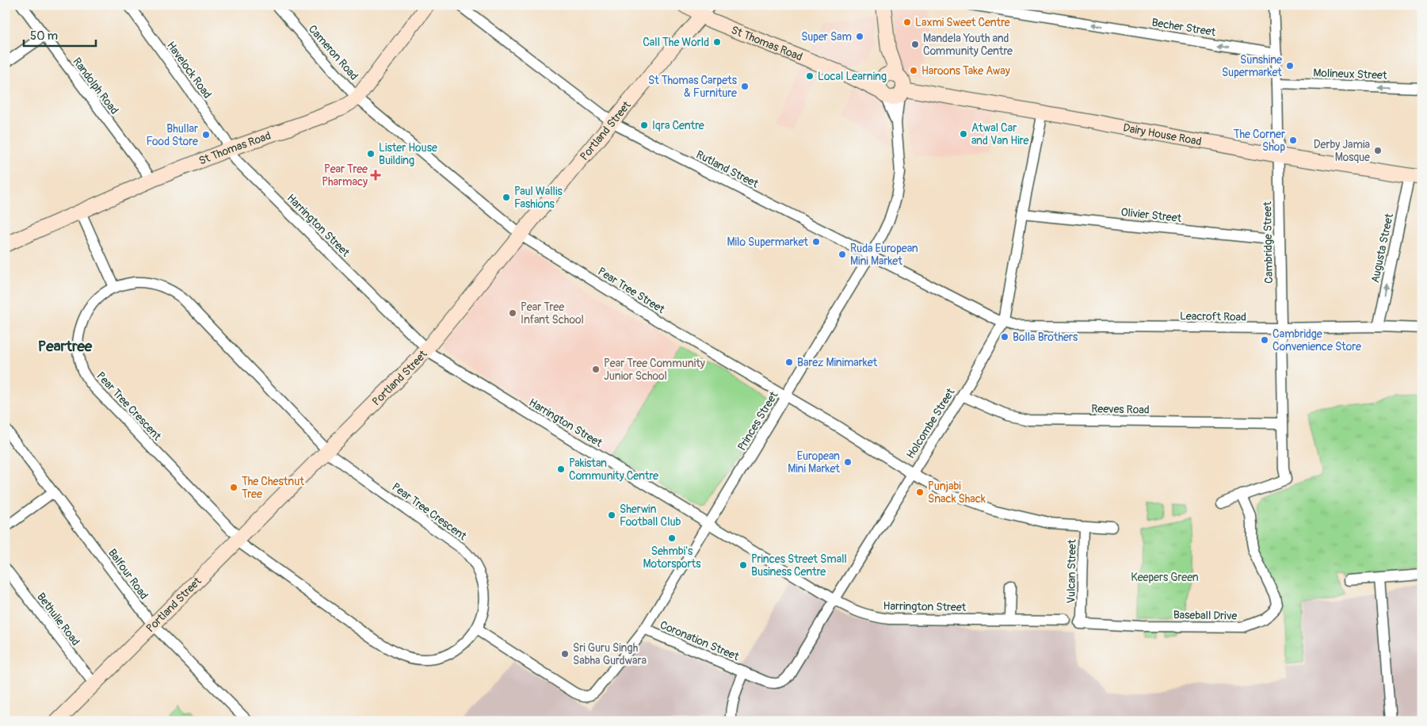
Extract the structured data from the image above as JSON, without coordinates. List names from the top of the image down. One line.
{"streets":{"street":["Becher Street","St Thomas Road","Cameron Road","Havelock Road","Molineux Street","Randolph Road","Portland Street","Dairy House Road","Rutland Street","Olivier Street","Harrington Street","Cambridge Street","Augusta Street","Pear Tree Street","Leacroft Road","Pear Tree Crescent","Reeves Road","Princes Street","Holcombe Street","Vulcan Street","Balfour Road","Baseball Drive","Bethulie Road","Coronation Street"]},"crossings":[["Becher Street","Cambridge Street"],["St Thomas Road","Cameron Road"],["St Thomas Road","Havelock Road"],["St Thomas Road","Randolph Road"],["St Thomas Road","Portland Street"],["St Thomas Road","Dairy House Road"],["St Thomas Road","Harrington Street"],["St Thomas Road","Pear Tree Street"],["St Thomas Road","Princes Street"],["Cameron Road","Pear Tree Street"],["Havelock Road","Harrington Street"],["Molineux Street","Cambridge Street"],["Portland Street","Rutland Street"],["Portland Street","Harrington Street"],["Portland Street","Pear Tree Street"],["Portland Street","Pear Tree Crescent"],["Portland Street","Balfour Road"],["Portland Street","Bethulie Road"],["Dairy House Road","Cambridge Street"],["Dairy House Road","Augusta Street"],["Dairy House Road","Princes Street"],["Dairy House Road","Holcombe Street"],["Rutland Street","Leacroft Road"],["Rutland Street","Princes Street"],["Rutland Street","Holcombe Street"],["Olivier Street","Cambridge Street"],["Olivier Street","Holcombe Street"],["Harrington Street","Princes Street"],["Harrington Street","Holcombe Street"],["Cambridge Street","Leacroft Road"],["Cambridge Street","Reeves Road"],["Cambridge Street","Baseball Drive"],["Augusta Street","Leacroft Road"],["Pear Tree Street","Princes Street"],["Pear Tree Street","Holcombe Street"],["Pear Tree Street","Vulcan Street"],["Leacroft Road","Holcombe Street"],["Pear Tree Crescent","Princes Street"],["Reeves Road","Holcombe Street"],["Princes Street","Coronation Street"],["Holcombe Street","Coronation Street"],["Vulcan Street","Baseball Drive"]],"one_way":["Becher Street","Molineux Street","Augusta Street"],"districts":["Peartree"],"parks":["Keepers Green"],"places":{"other":["Laxmi Sweet Centre","Super Sam","Call The World","Mandela Youth and Community Centre","Sunshine Supermarket","Haroons Take Away","Local Learning","St Thomas Carpets & Furniture","Iqra Centre","Atwal Car and Van Hire","Bhullar Food Store","The Corner Shop","Derby Jamia Mosque","Lister House Building","Paul Wallis Fashions","Milo Supermarket","Ruda European Mini Market","Pear Tree Infant School","Bolla Brothers","Cambridge Convenience Store","Barez Minimarket","Pear Tree Community Junior School","European Mini Market","Pakistan Community Centre","The Chestnut Tree","Punjabi Snack Shack","Sherwin Football Club","Sehmbi's Motorsports","Princes Street Small Business Centre","Sri Guru Singh Sabha Gurdwara"],"health":["Pear Tree Pharmacy"]},"scale_bar":"50 m"}
